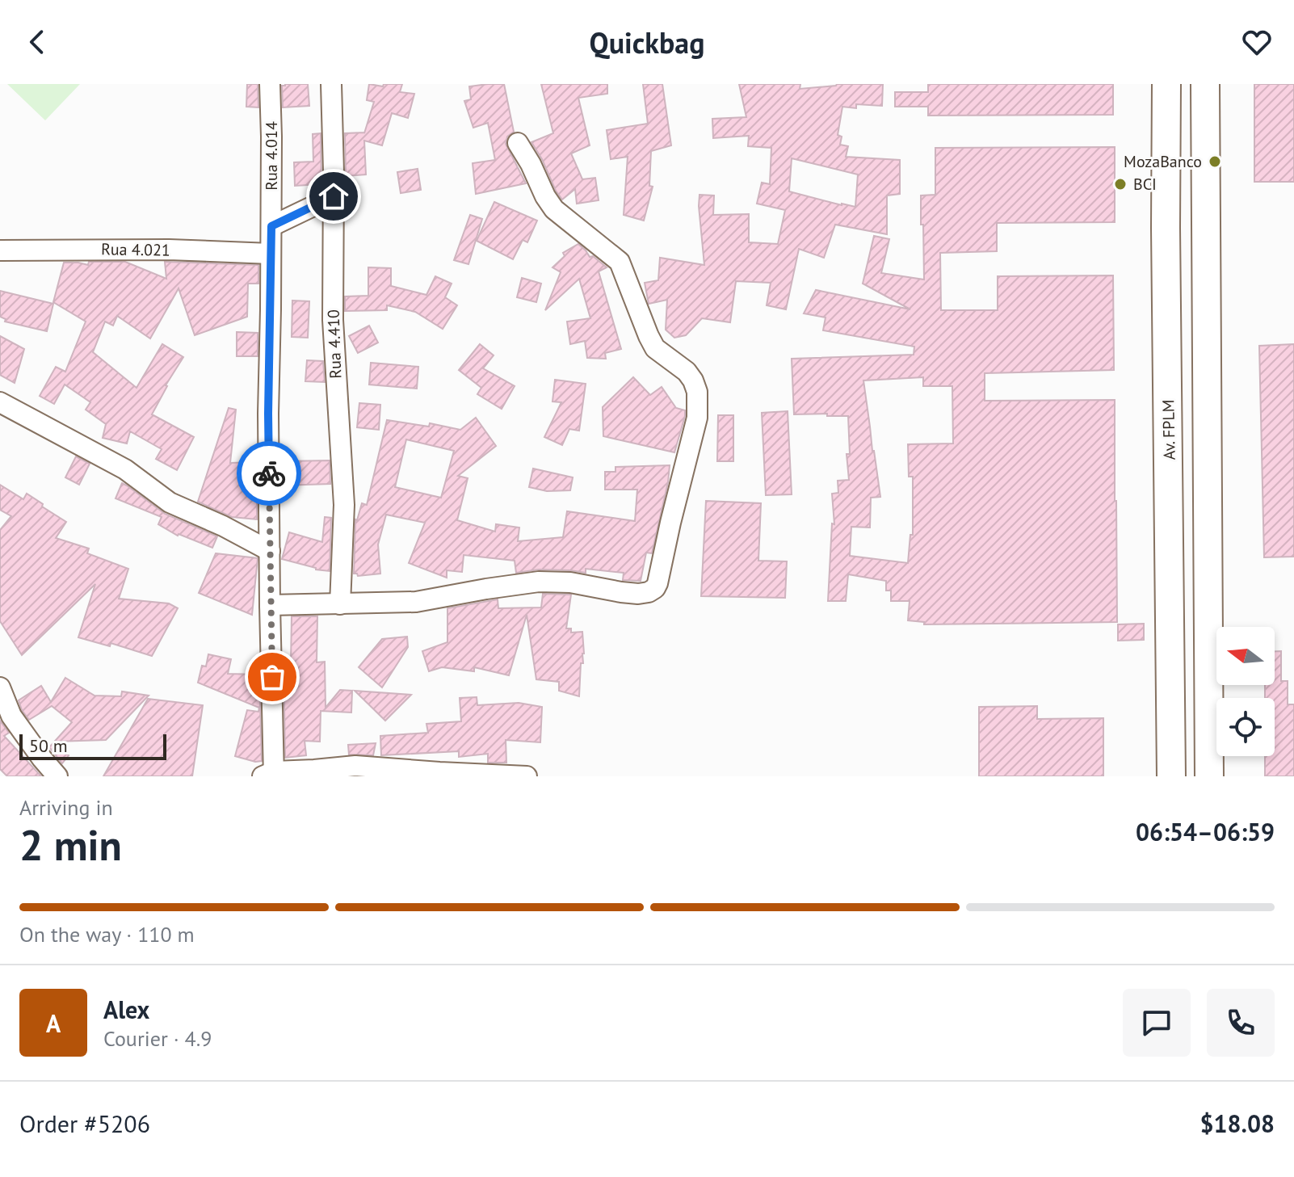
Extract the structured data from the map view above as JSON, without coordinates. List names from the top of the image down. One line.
{"streets":{"main road":["Av. FPLM"],"street":["Rua 4.014","Rua 4.021","Rua 4.410"]},"crossings":[["Rua 4.014","Rua 4.021"]],"places":["MozaBanco","BCI"],"scale_bar":"50 m","north":"left","page":{"header":"Quickbag","scale":"50 m","heading":["2 min","Arriving in","06:54–06:59"],"panel":["Alex","Courier · 4.9","Order #5206","$18.08"],"bar":"On the way · 110 m","round":"A"}}
